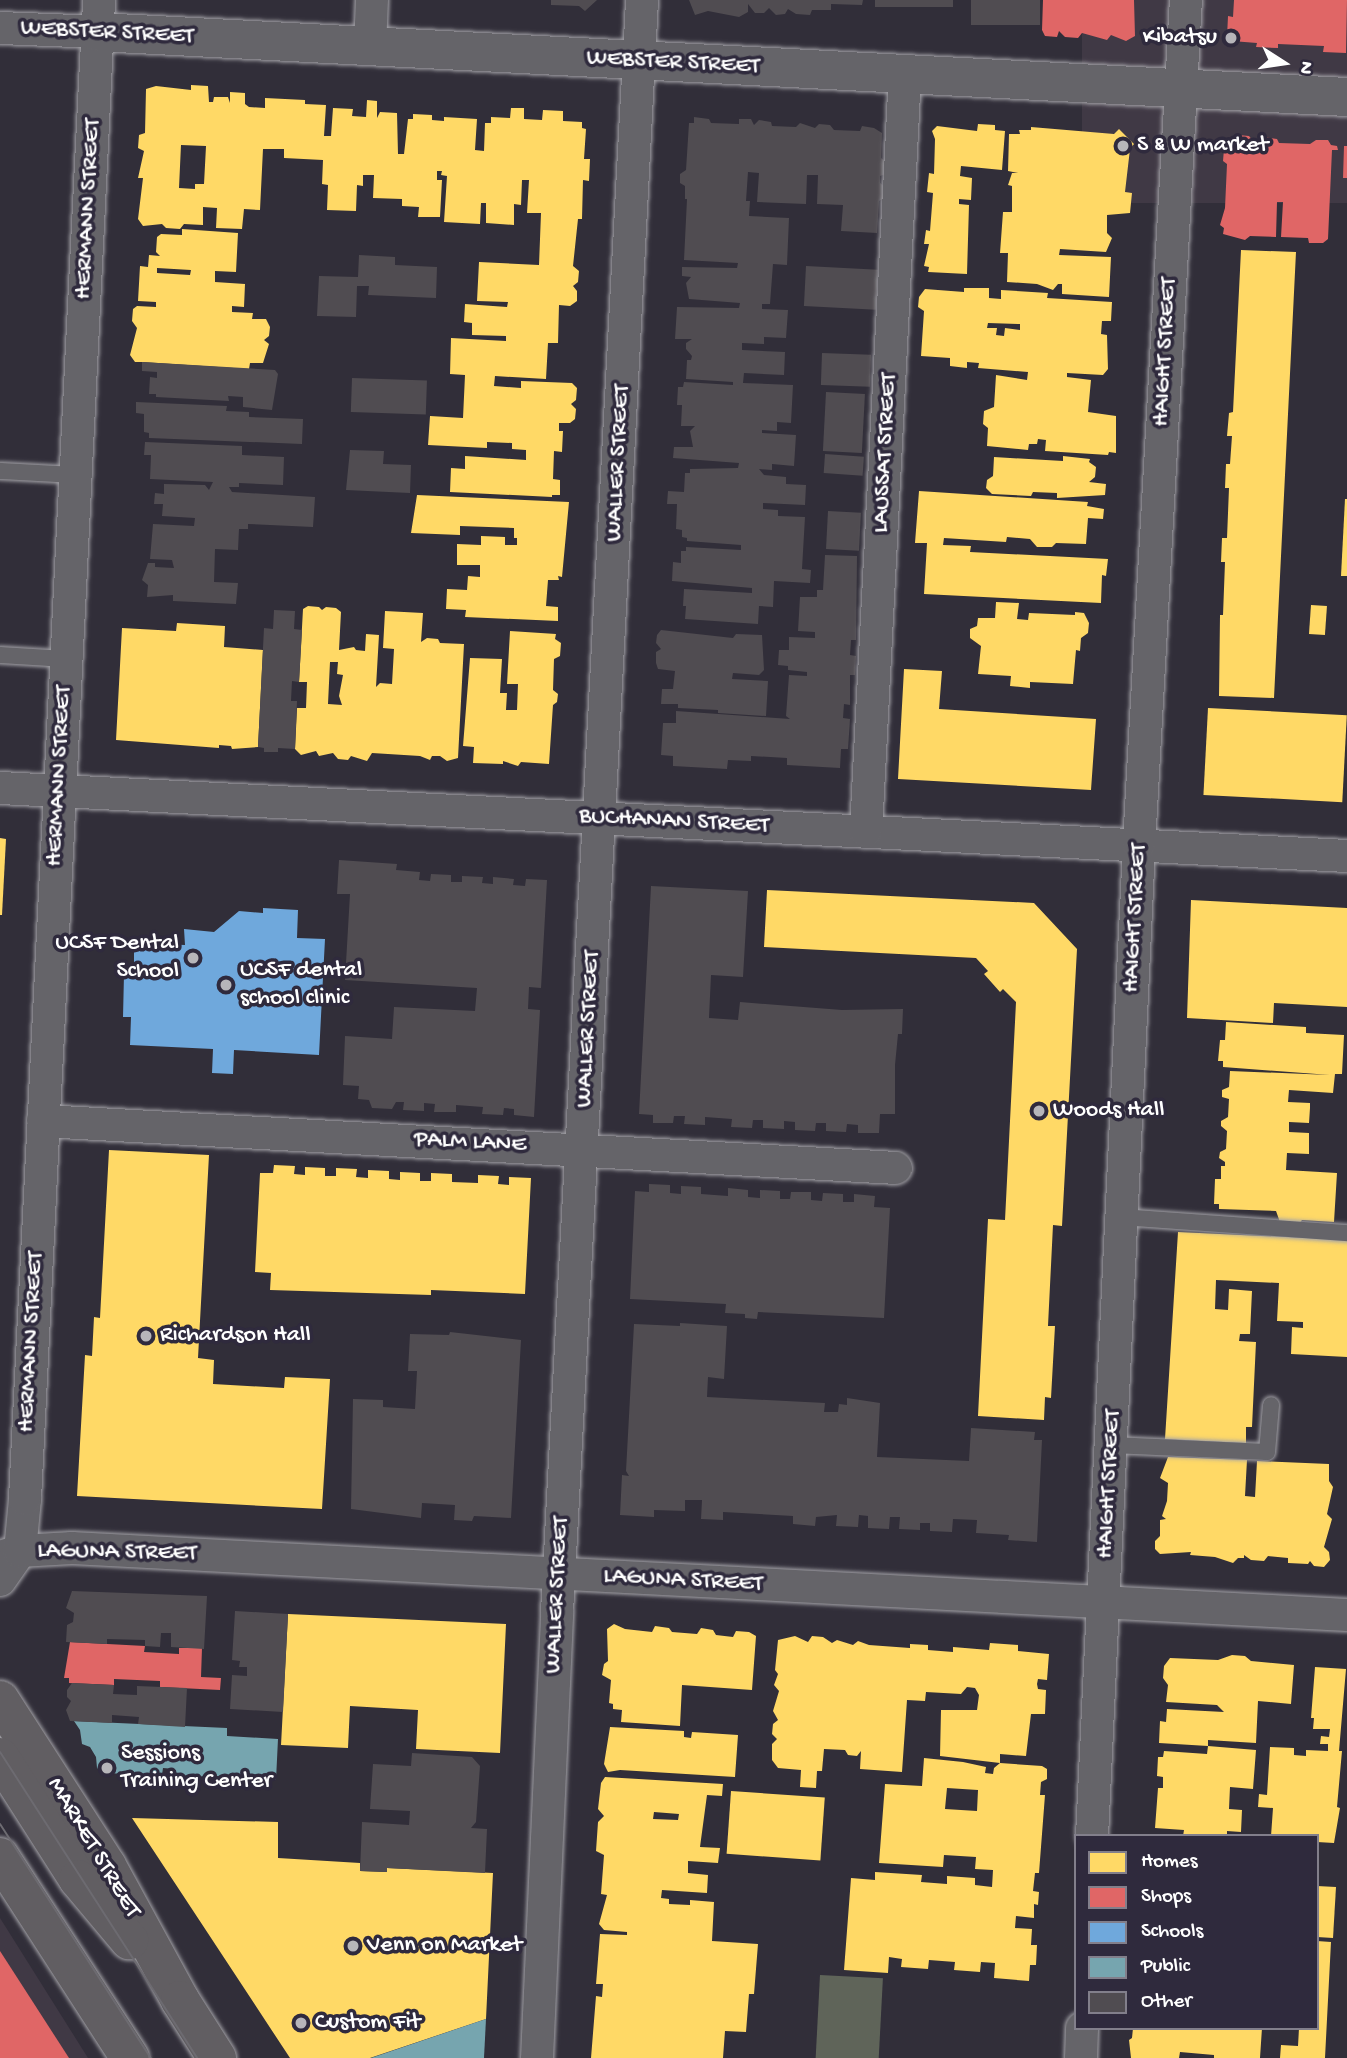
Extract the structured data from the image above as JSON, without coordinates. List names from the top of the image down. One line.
{"streets":{"main road":["MARKET STREET"],"street":["WEBSTER STREET","HERMANN STREET","HAIGHT STREET","LAUSSAT STREET","WALLER STREET","BUCHANAN STREET","PALM LANE","LAGUNA STREET"]},"crossings":[["WEBSTER STREET","HERMANN STREET"],["WEBSTER STREET","HAIGHT STREET"],["WEBSTER STREET","LAUSSAT STREET"],["WEBSTER STREET","WALLER STREET"],["HERMANN STREET","BUCHANAN STREET"],["HERMANN STREET","PALM LANE"],["HERMANN STREET","LAGUNA STREET"],["HAIGHT STREET","BUCHANAN STREET"],["HAIGHT STREET","LAGUNA STREET"],["LAUSSAT STREET","BUCHANAN STREET"],["WALLER STREET","BUCHANAN STREET"],["WALLER STREET","PALM LANE"],["WALLER STREET","LAGUNA STREET"]],"places":["Kibatsu","S & W market","UCSF Dental School","UCSF dental school clinic","Woods Hall","Richardson Hall","Sessions Training Center","Venn on Market","Custom Fit"],"legend":["Homes","Shops","Schools","Public","Other"],"north":"right"}
